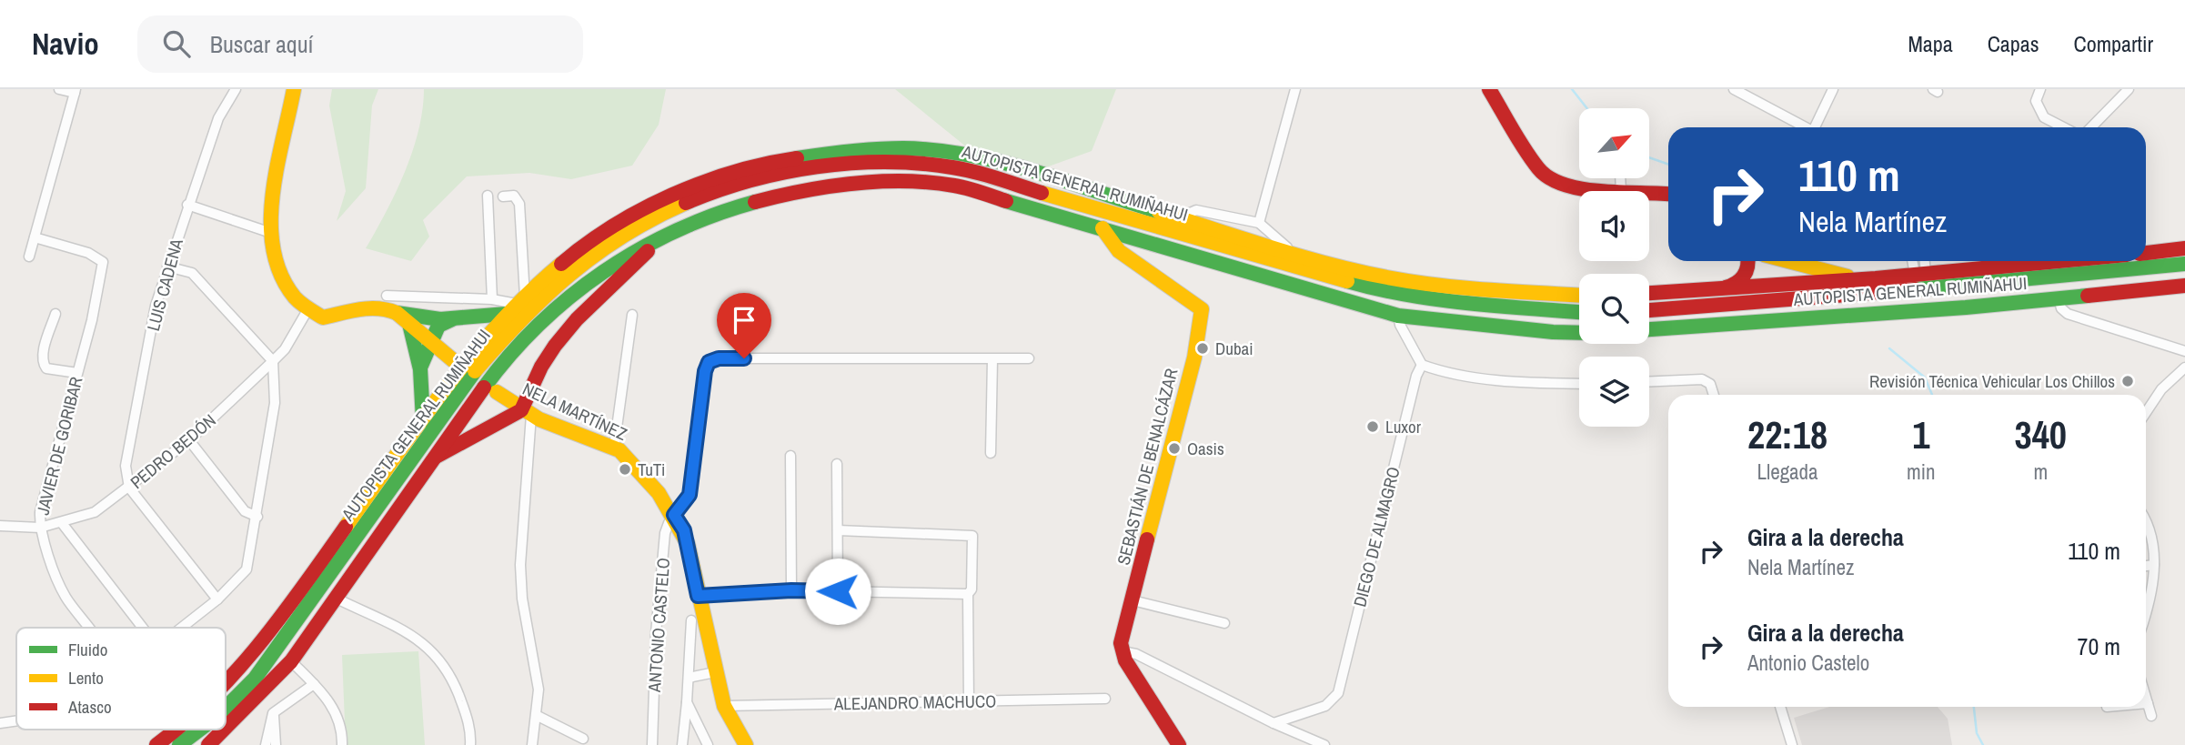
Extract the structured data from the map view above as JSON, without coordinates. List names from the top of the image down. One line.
{"streets":{"main road":["AUTOPISTA GENERAL RUMIÑAHUI","NELA MARTÍNEZ","SEBASTIÁN DE BENALCÁZAR"],"street":["LUIS CADENA","JAVIER DE GORIBAR","PEDRO BEDÓN","DIEGO DE ALMAGRO","ANTONIO CASTELO","ALEJANDRO MACHUCO"]},"crossings":[["AUTOPISTA GENERAL RUMIÑAHUI","SEBASTIÁN DE BENALCÁZAR"],["LUIS CADENA","PEDRO BEDÓN"],["NELA MARTÍNEZ","ANTONIO CASTELO"],["NELA MARTÍNEZ","ALEJANDRO MACHUCO"],["JAVIER DE GORIBAR","PEDRO BEDÓN"]],"places":["Dubai","Revisión Técnica Vehicular Los Chillos","Luxor","Oasis","TuTi"],"legend":["Fluido","Lento","Atasco"],"north":"top right","page":{"header":"Navio","search":"Buscar aquí","nav":["Mapa","Capas","Compartir"],"turn":["110 m","Nela Martínez"],"eta":["22:18","Llegada","1","min","340","m"],"list":[{"name":"Gira a la derecha","note":"Nela Martínez","value":"110 m"},{"name":"Gira a la derecha","note":"Antonio Castelo","value":"70 m"}]}}
